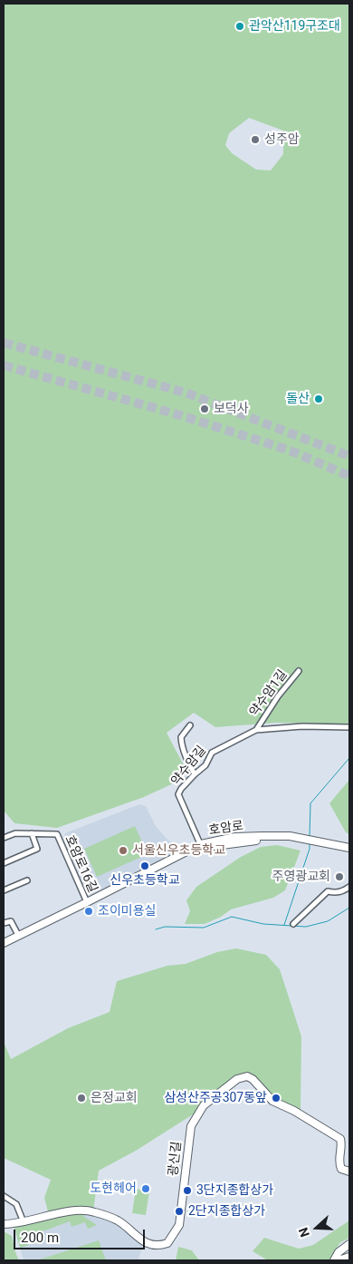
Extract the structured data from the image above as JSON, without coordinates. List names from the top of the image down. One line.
{"streets":{"main road":["호암로","광신길"],"street":["약수암1길","약수암길","호암로16길"]},"crossings":[["약수암1길","약수암길"],["약수암길","호암로"],["호암로","호암로16길"]],"places":["관악산119구조대","성주암","돌산","보덕사","서울신우초등학교","신우초등학교","주영광교회","조이미용실","은정교회","삼성산주공307동앞","도현헤어","3단지종합상가","2단지종합상가"],"scale_bar":"200 m","north":"left"}
